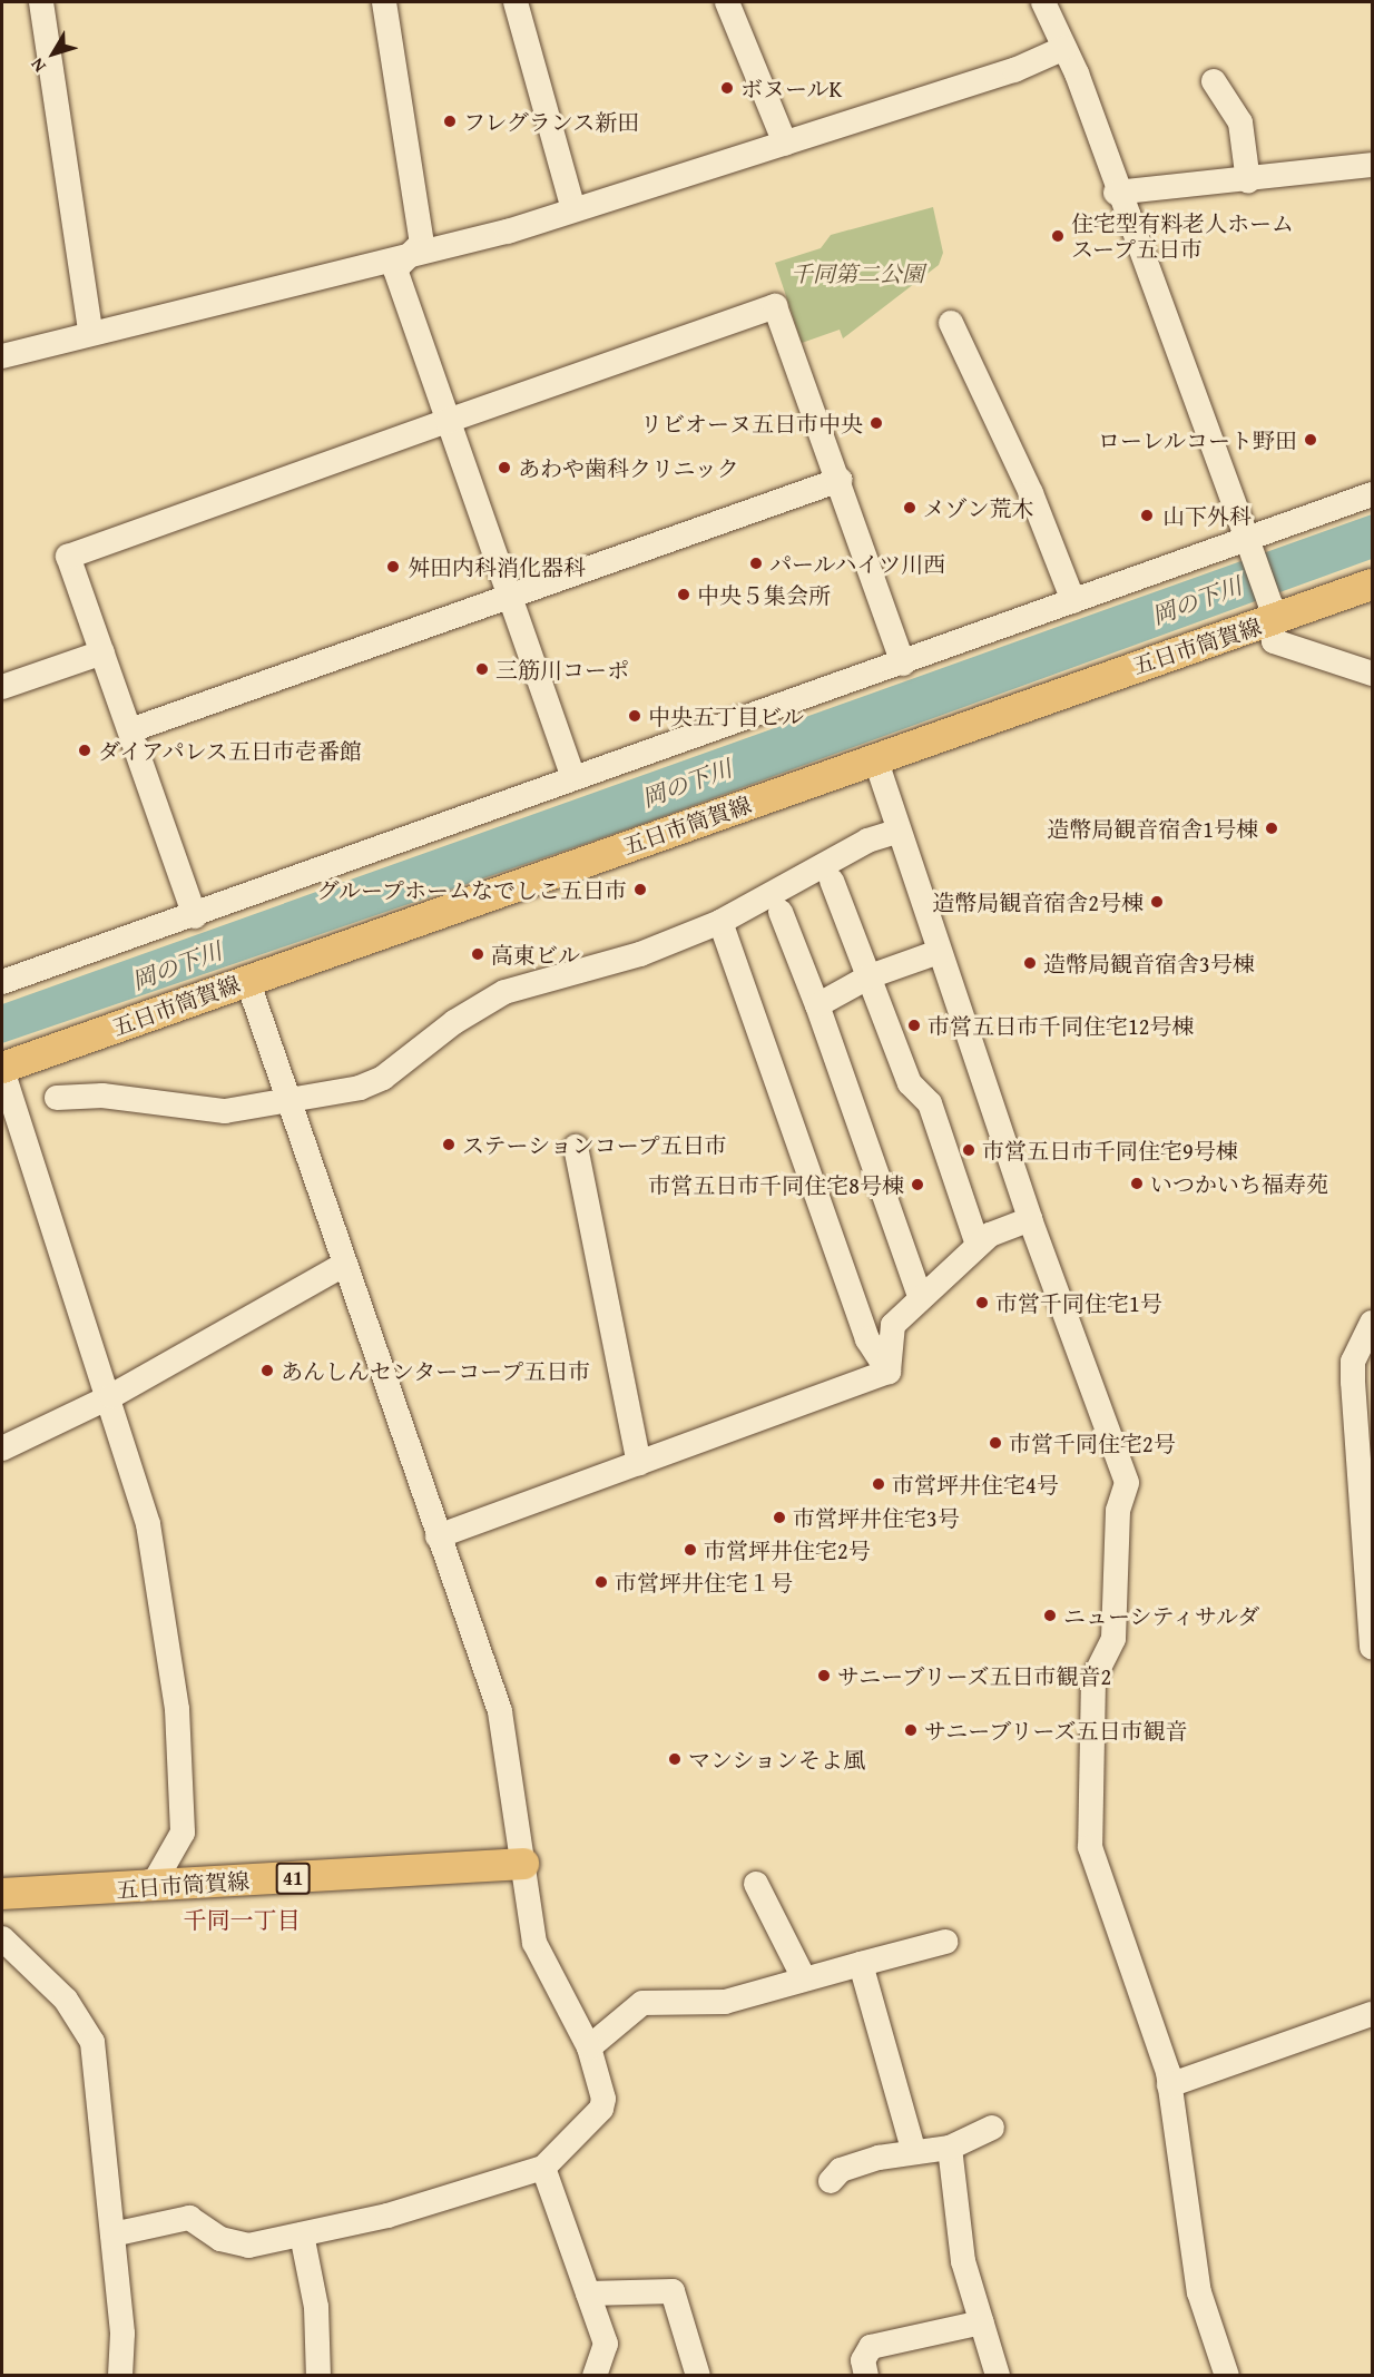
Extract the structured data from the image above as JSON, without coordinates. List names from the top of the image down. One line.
{"streets":{"main road":["五日市筒賀線","41"]},"districts":["千同一丁目"],"water":["岡の下川"],"parks":["千同第二公園"],"places":["ボヌールK","フレグランス新田","住宅型有料老人ホーム スープ五日市","リビオーヌ五日市中央","ローレルコート野田","あわや歯科クリニック","メゾン荒木","山下外科","パールハイツ川西","舛田内科消化器科","中央５集会所","三筋川コーポ","中央五丁目ビル","ダイアパレス五日市壱番館","造幣局観音宿舎1号棟","グループホームなでしこ五日市","造幣局観音宿舎2号棟","高東ビル","造幣局観音宿舎3号棟","市営五日市千同住宅12号棟","ステーションコープ五日市","市営五日市千同住宅9号棟","いつかいち福寿苑","市営五日市千同住宅8号棟","市営千同住宅1号","あんしんセンターコープ五日市","市営千同住宅2号","市営坪井住宅4号","市営坪井住宅3号","市営坪井住宅2号","市営坪井住宅１号","ニューシティサルダ","サニーブリーズ五日市観音2","サニーブリーズ五日市観音","マンションそよ風"],"north":"bottom left"}
